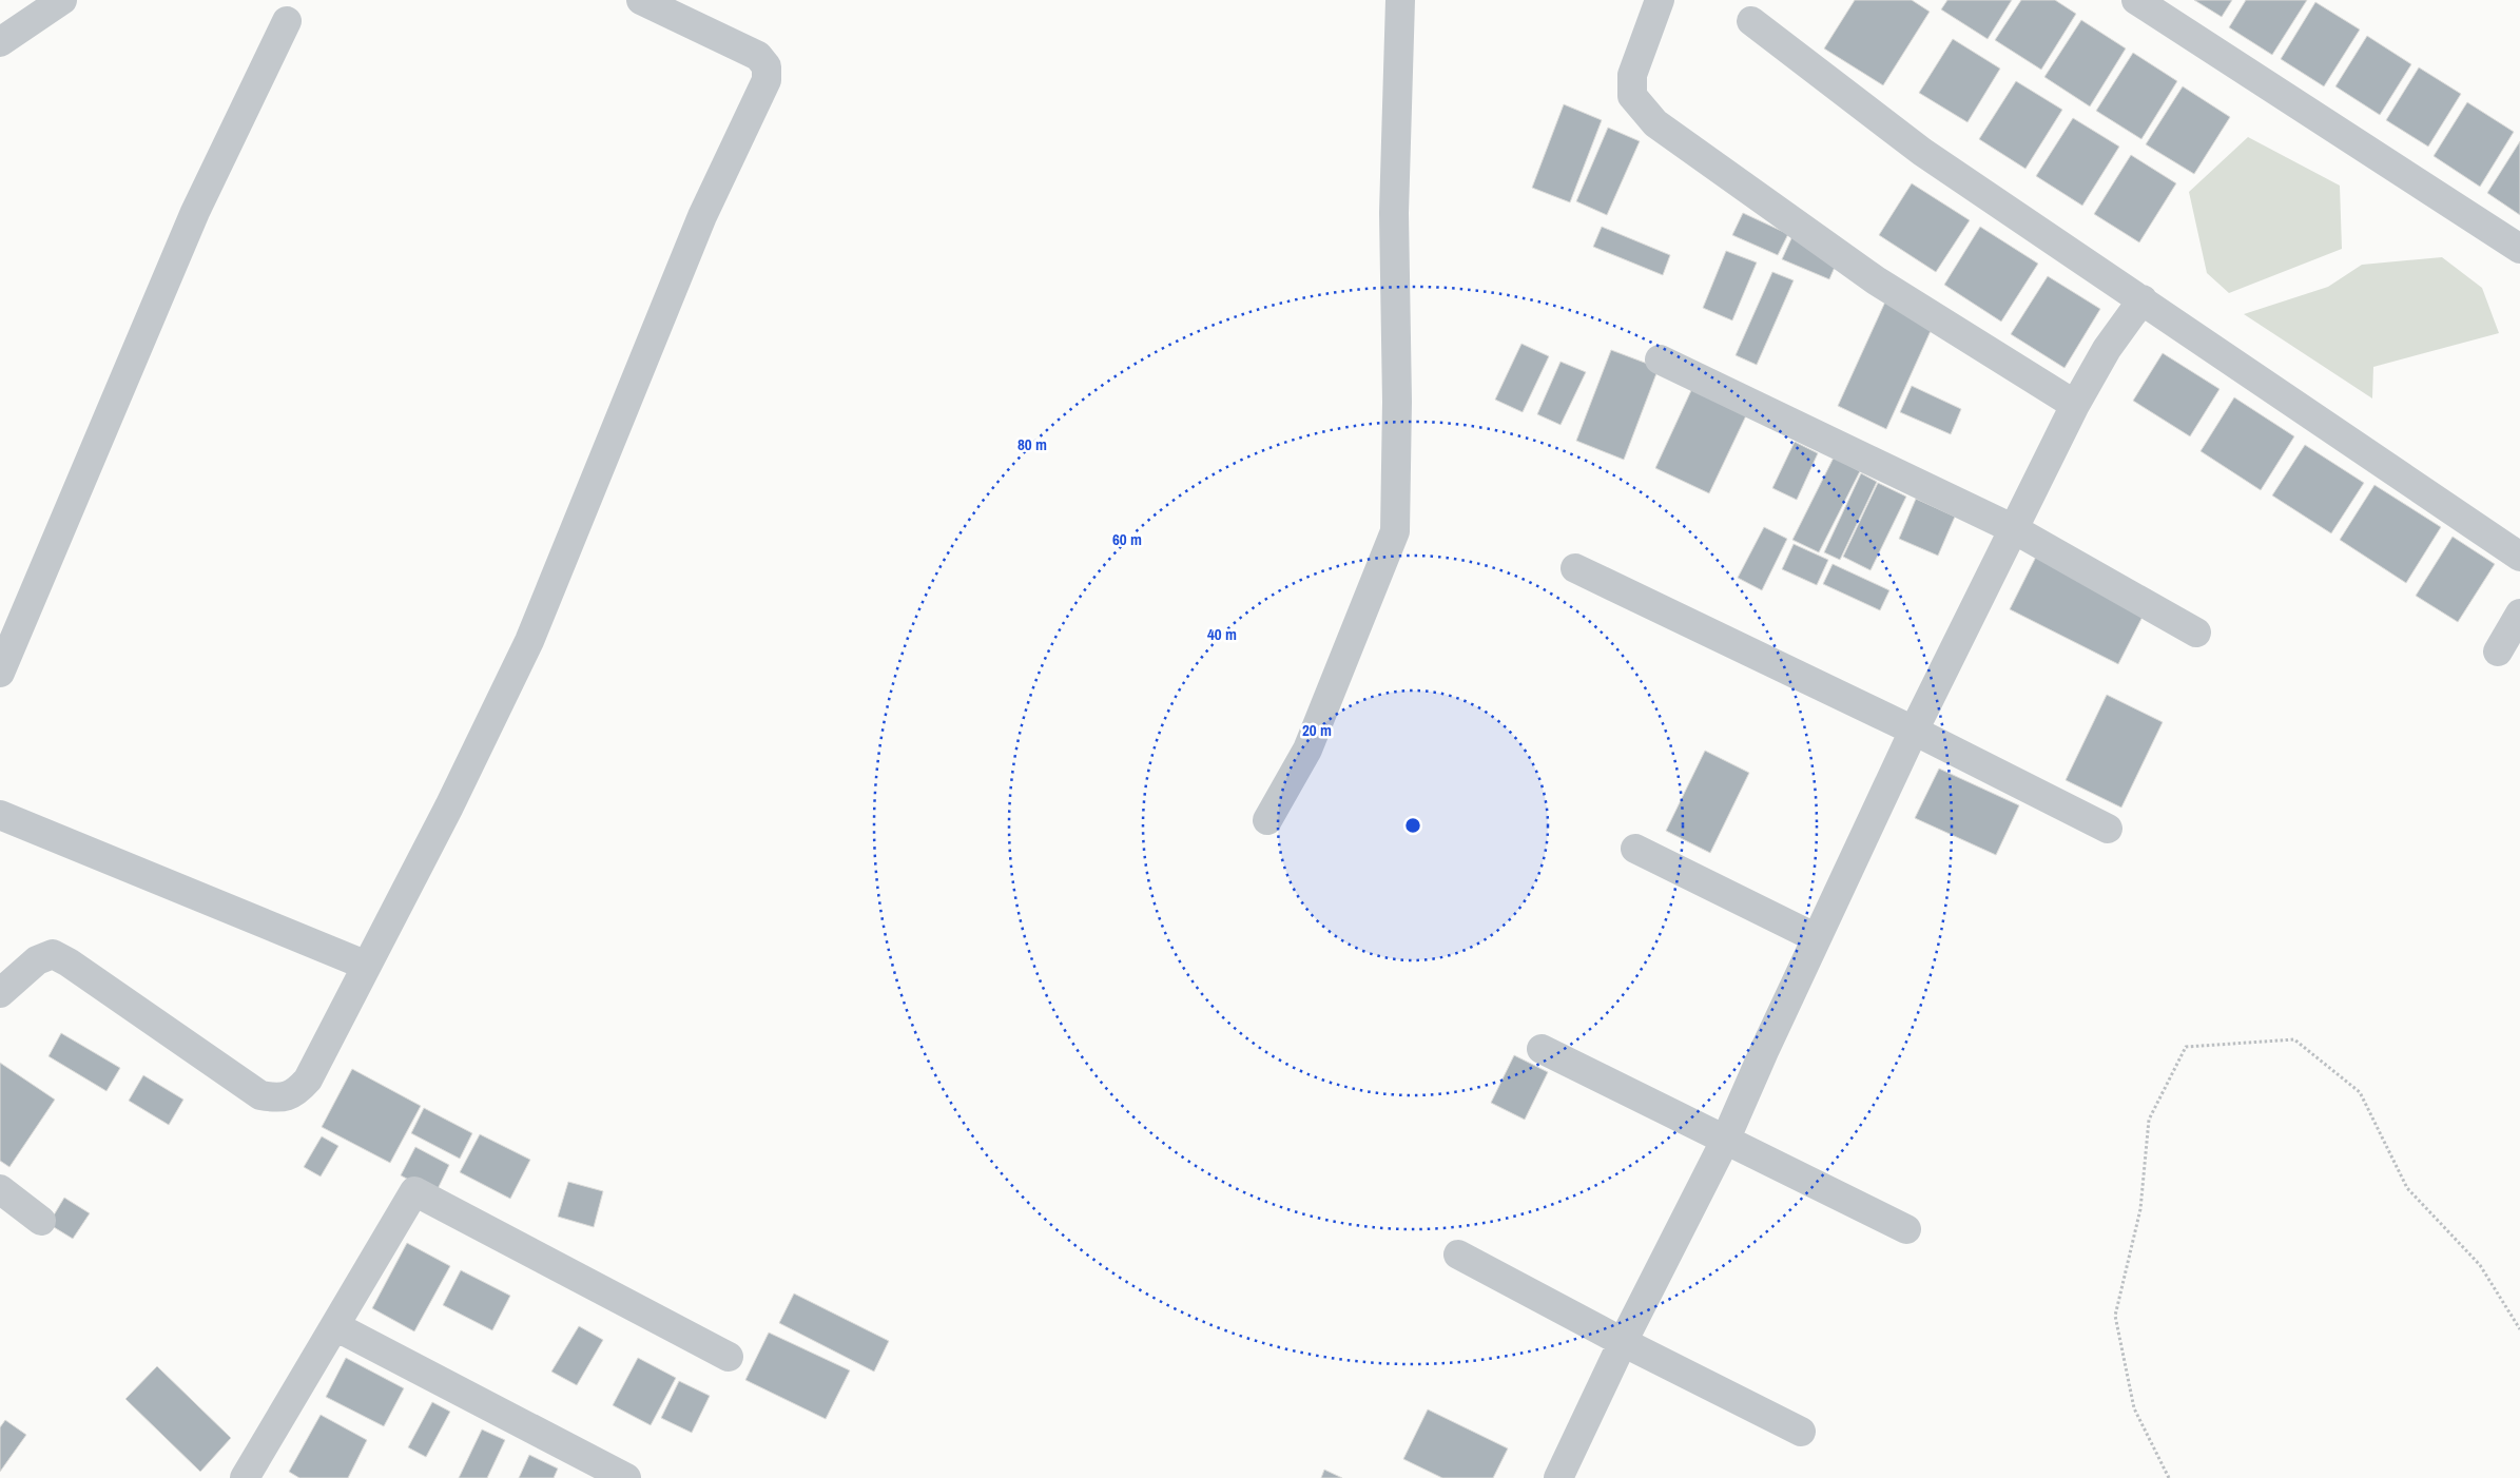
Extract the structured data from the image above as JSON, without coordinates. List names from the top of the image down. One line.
{"rings":["80 m","60 m","40 m","20 m"]}
